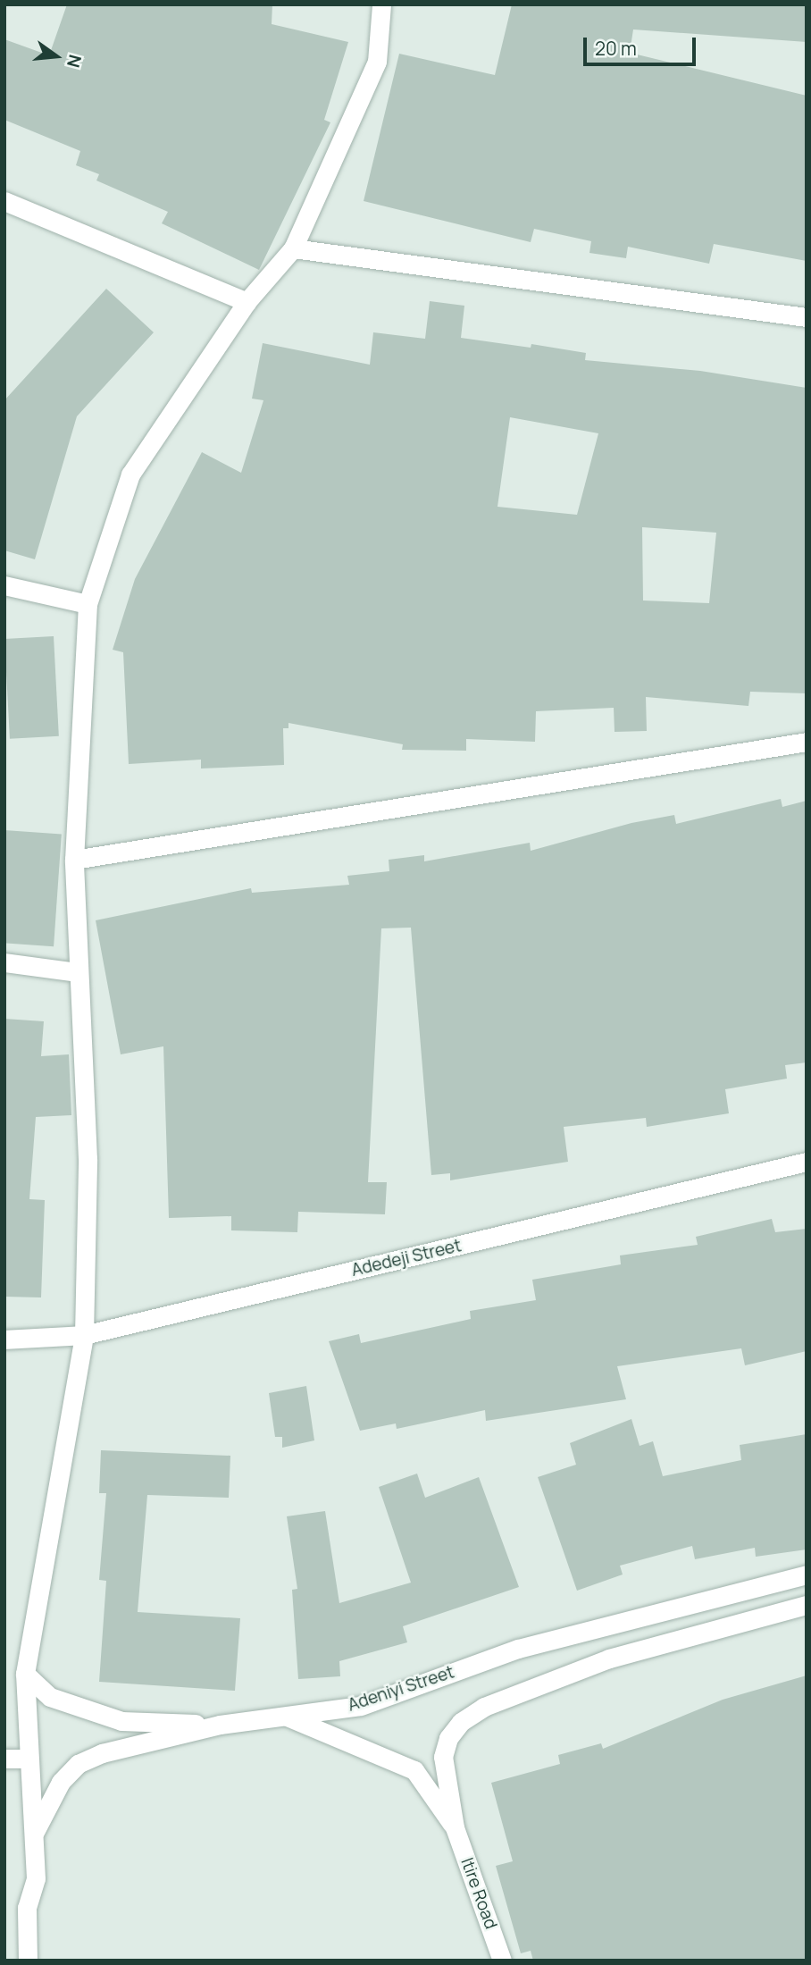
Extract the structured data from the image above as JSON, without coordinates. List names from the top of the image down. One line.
{"streets":{"street":["Adedeji Street","Adeniyi Street","Itire Road"]},"scale_bar":"20 m","north":"right"}
